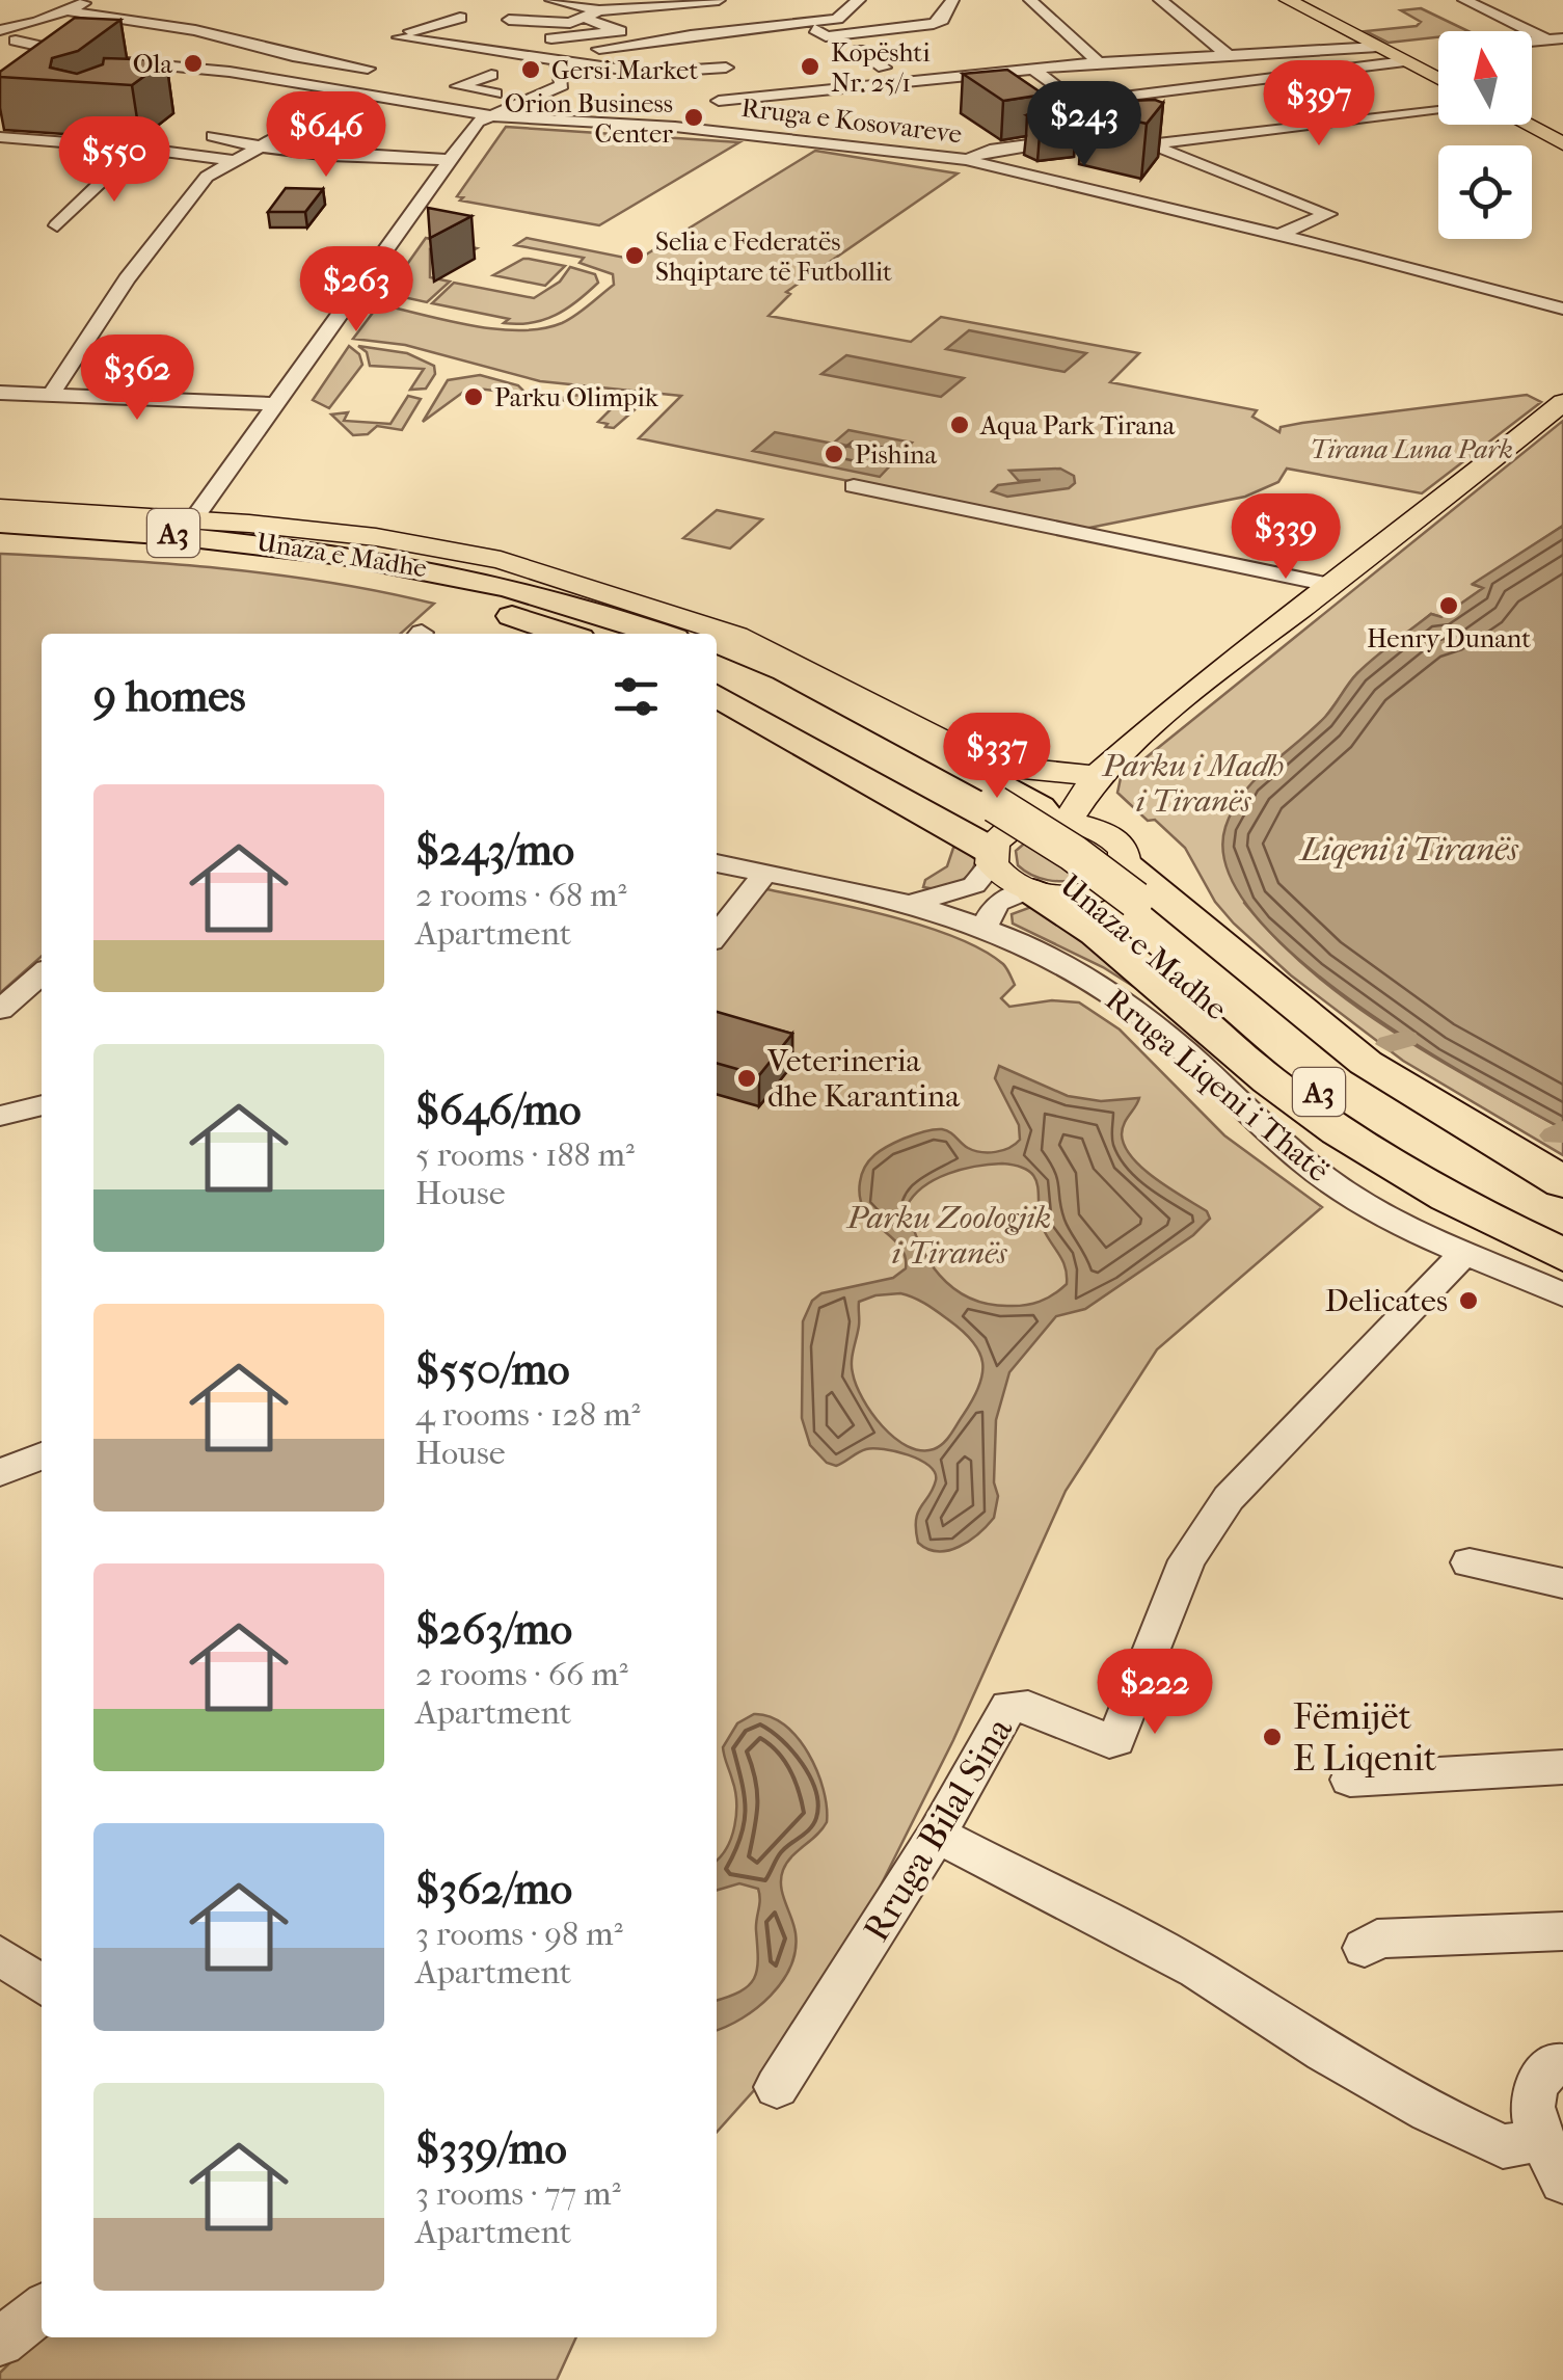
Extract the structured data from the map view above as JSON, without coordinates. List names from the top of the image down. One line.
{"streets":{"highway":["A3","Unaza e Madhe"],"street":["Rruga e Kosovareve","Rruga Liqeni i Thatë","Rruga Bilal Sina"]},"crossings":[["Rruga Liqeni i Thatë","Rruga Bilal Sina"]],"water":["Liqeni i Tiranës"],"parks":["Tirana Luna Park","Parku i Madh i Tiranës","Parku Zoologjik i Tiranës"],"places":["Ola","Kopështi Nr. 25/1","Gersi Market","Orion Business Center","Selia e Federatës Shqiptare të Futbollit","Parku Olimpik","Aqua Park Tirana","Pishina","Henry Dunant","Veterineria dhe Karantina","Delicates","Fëmijët E Liqenit"],"north":"top","page":{"price":["$397","$243","$646","$550","$263","$362","$339","$337","$222"],"heading":"9 homes","list":[{"name":"$243/mo","note":"2 rooms · 68 m² · Apartment"},{"name":"$646/mo","note":"5 rooms · 188 m² · House"},{"name":"$550/mo","note":"4 rooms · 128 m² · House"},{"name":"$263/mo","note":"2 rooms · 66 m² · Apartment"},{"name":"$362/mo","note":"3 rooms · 98 m² · Apartment"},{"name":"$339/mo","note":"3 rooms · 77 m² · Apartment"}]}}
